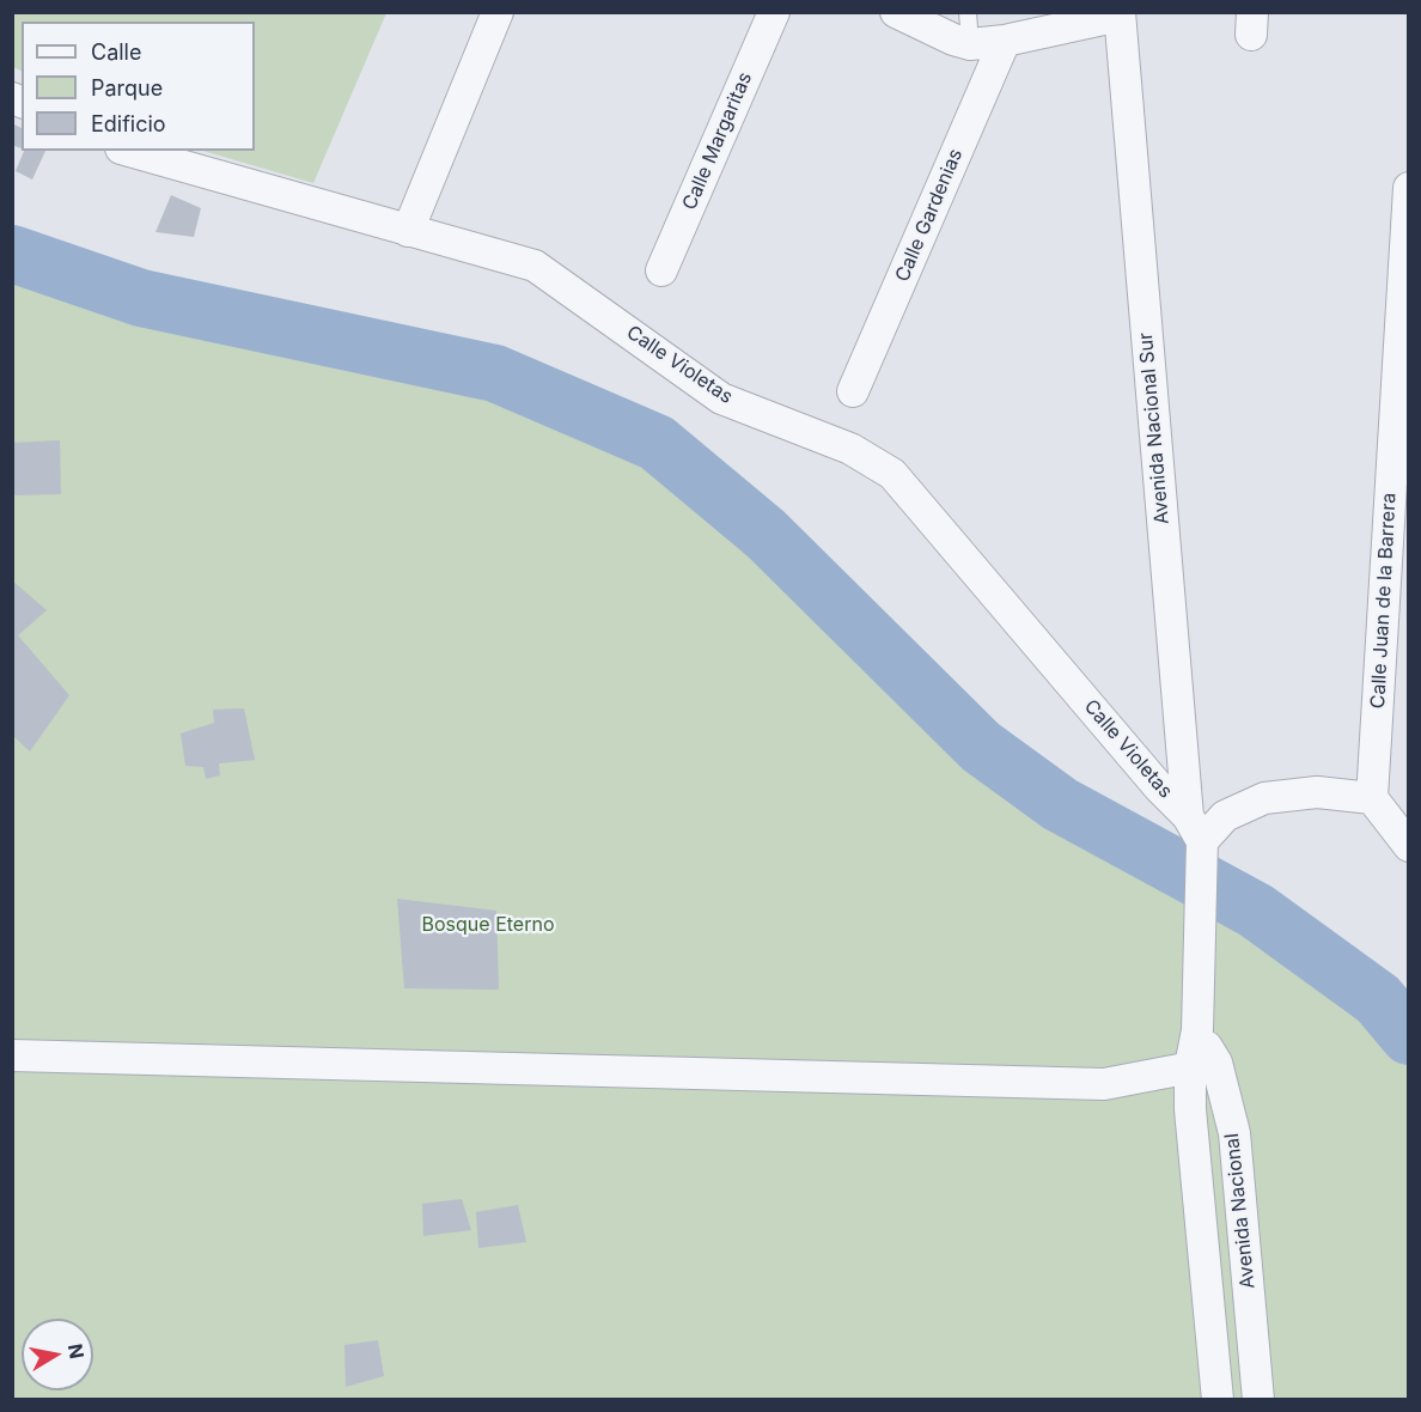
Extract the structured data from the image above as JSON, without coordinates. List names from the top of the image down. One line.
{"streets":{"street":["Calle Margaritas","Calle Gardenias","Calle Violetas","Avenida Nacional Sur","Calle Juan de la Barrera","Avenida Nacional"]},"crossings":[["Calle Violetas","Avenida Nacional Sur"],["Calle Violetas","Avenida Nacional"],["Avenida Nacional Sur","Avenida Nacional"]],"parks":["Bosque Eterno"],"legend":["Calle","Parque","Edificio"],"north":"right"}
